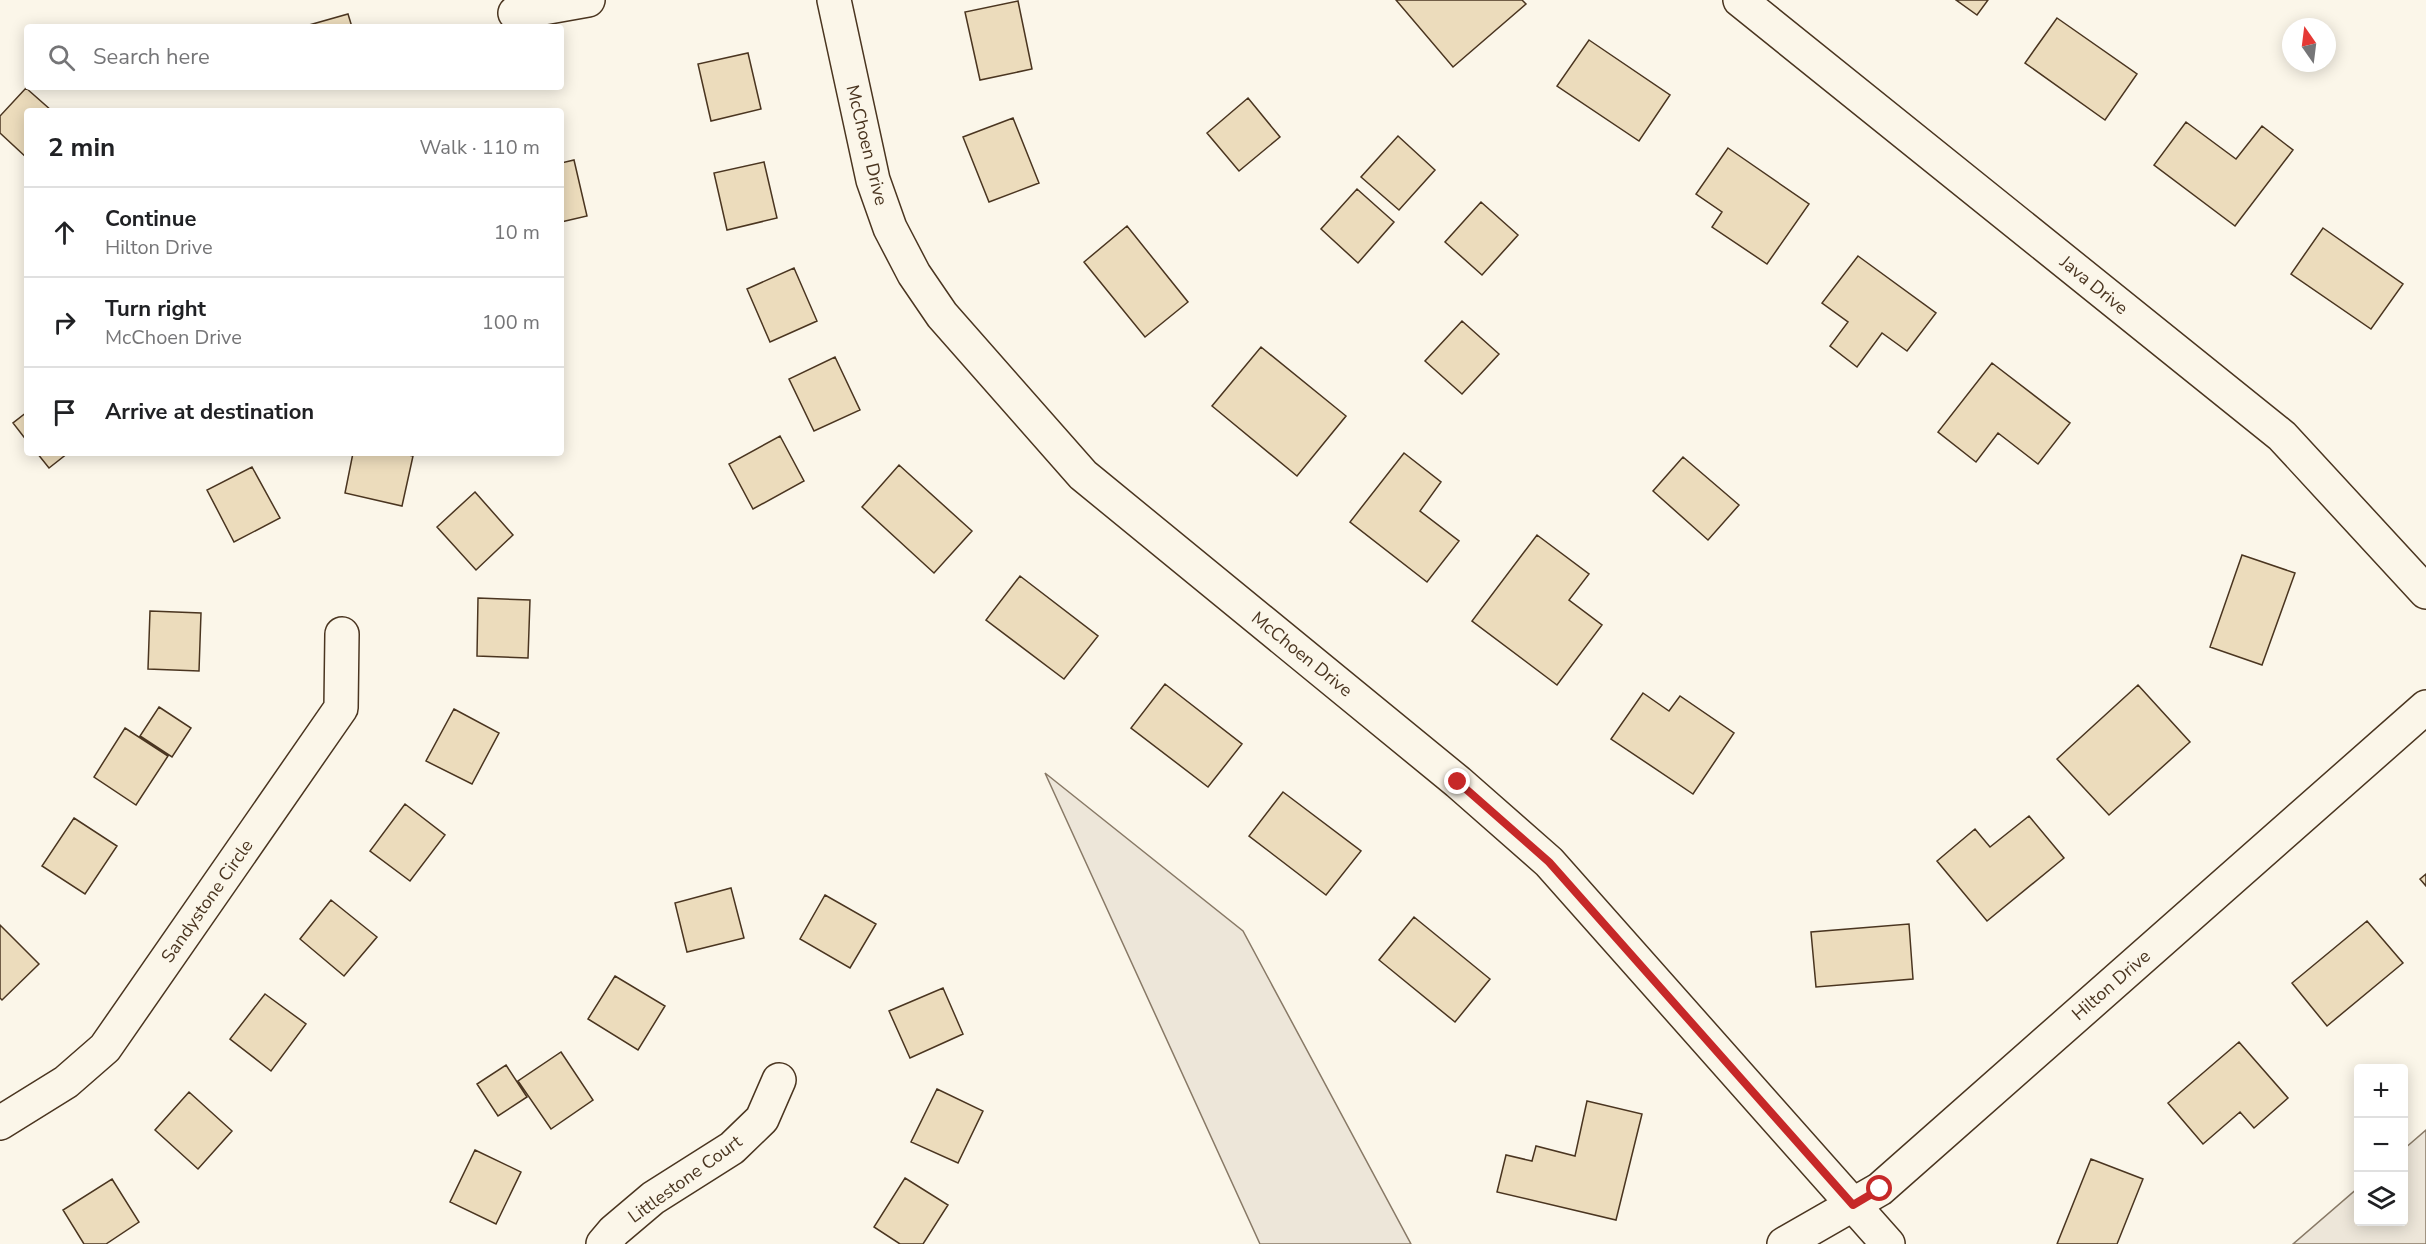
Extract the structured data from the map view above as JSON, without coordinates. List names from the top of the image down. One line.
{"streets":{"street":["McChoen Drive","Java Drive","Sandystone Circle","Hilton Drive","Littlestone Court"]},"crossings":[["McChoen Drive","Hilton Drive"]],"north":"top","page":{"search":"Search here","heading":["2 min","Walk · 110 m"],"list":[["Continue","Hilton Drive","10 m"],["Turn right","McChoen Drive","100 m"],"Arrive at destination"],"map_buttons":["+","−"]}}
